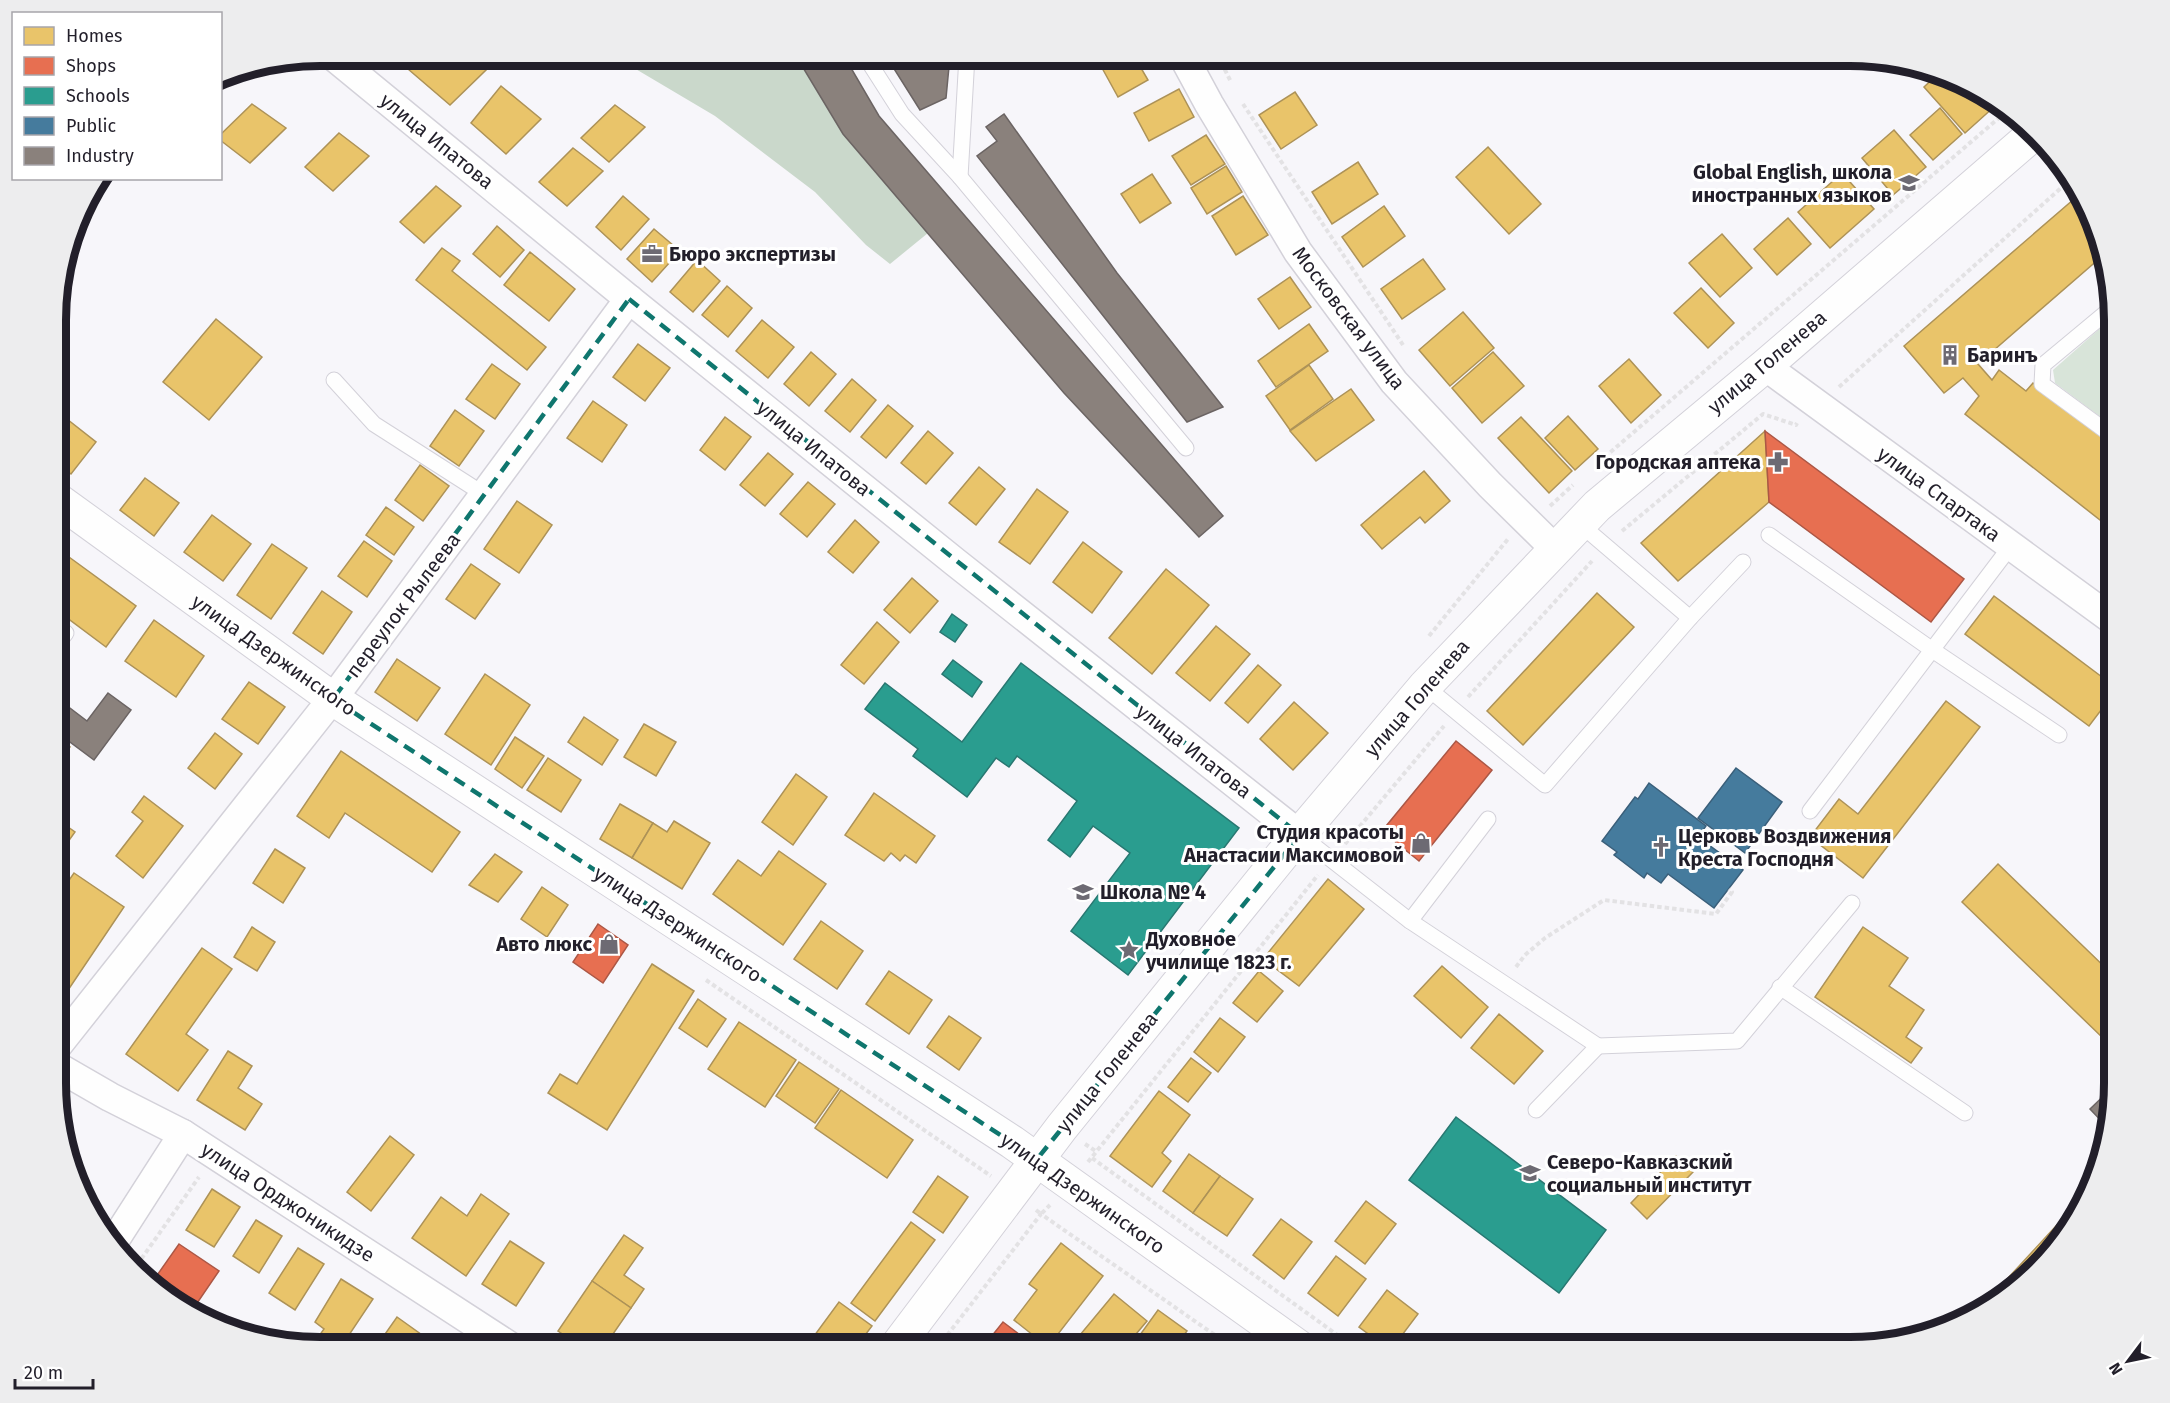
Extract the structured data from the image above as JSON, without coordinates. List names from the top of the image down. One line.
{"streets":{"main road":["улица Голенева","улица Дзержинского"],"street":["улица Ипатова","Московская улица","улица Спартака","переулок Рылеева","улица Орджоникидзе"]},"crossings":[["улица Ипатова","улица Голенева"],["улица Ипатова","переулок Рылеева"],["Московская улица","улица Голенева"],["улица Голенева","улица Спартака"],["улица Голенева","улица Дзержинского"],["переулок Рылеева","улица Дзержинского"]],"places":{"school or university":["Global English, школа иностранных языков","Школа № 4","Северо-Кавказский социальный институт"],"office":["Бюро экспертизы"],"building":["Баринъ"],"pharmacy":["Городская аптека"],"shop":["Студия красоты Анастасии Максимовой","Авто люкс"],"church":["Церковь Воздвижения Креста Господня"],"place":["Духовное училище 1823 г."]},"legend":["Homes","Shops","Schools","Public","Industry"],"scale_bar":"20 m","north":"bottom left"}
